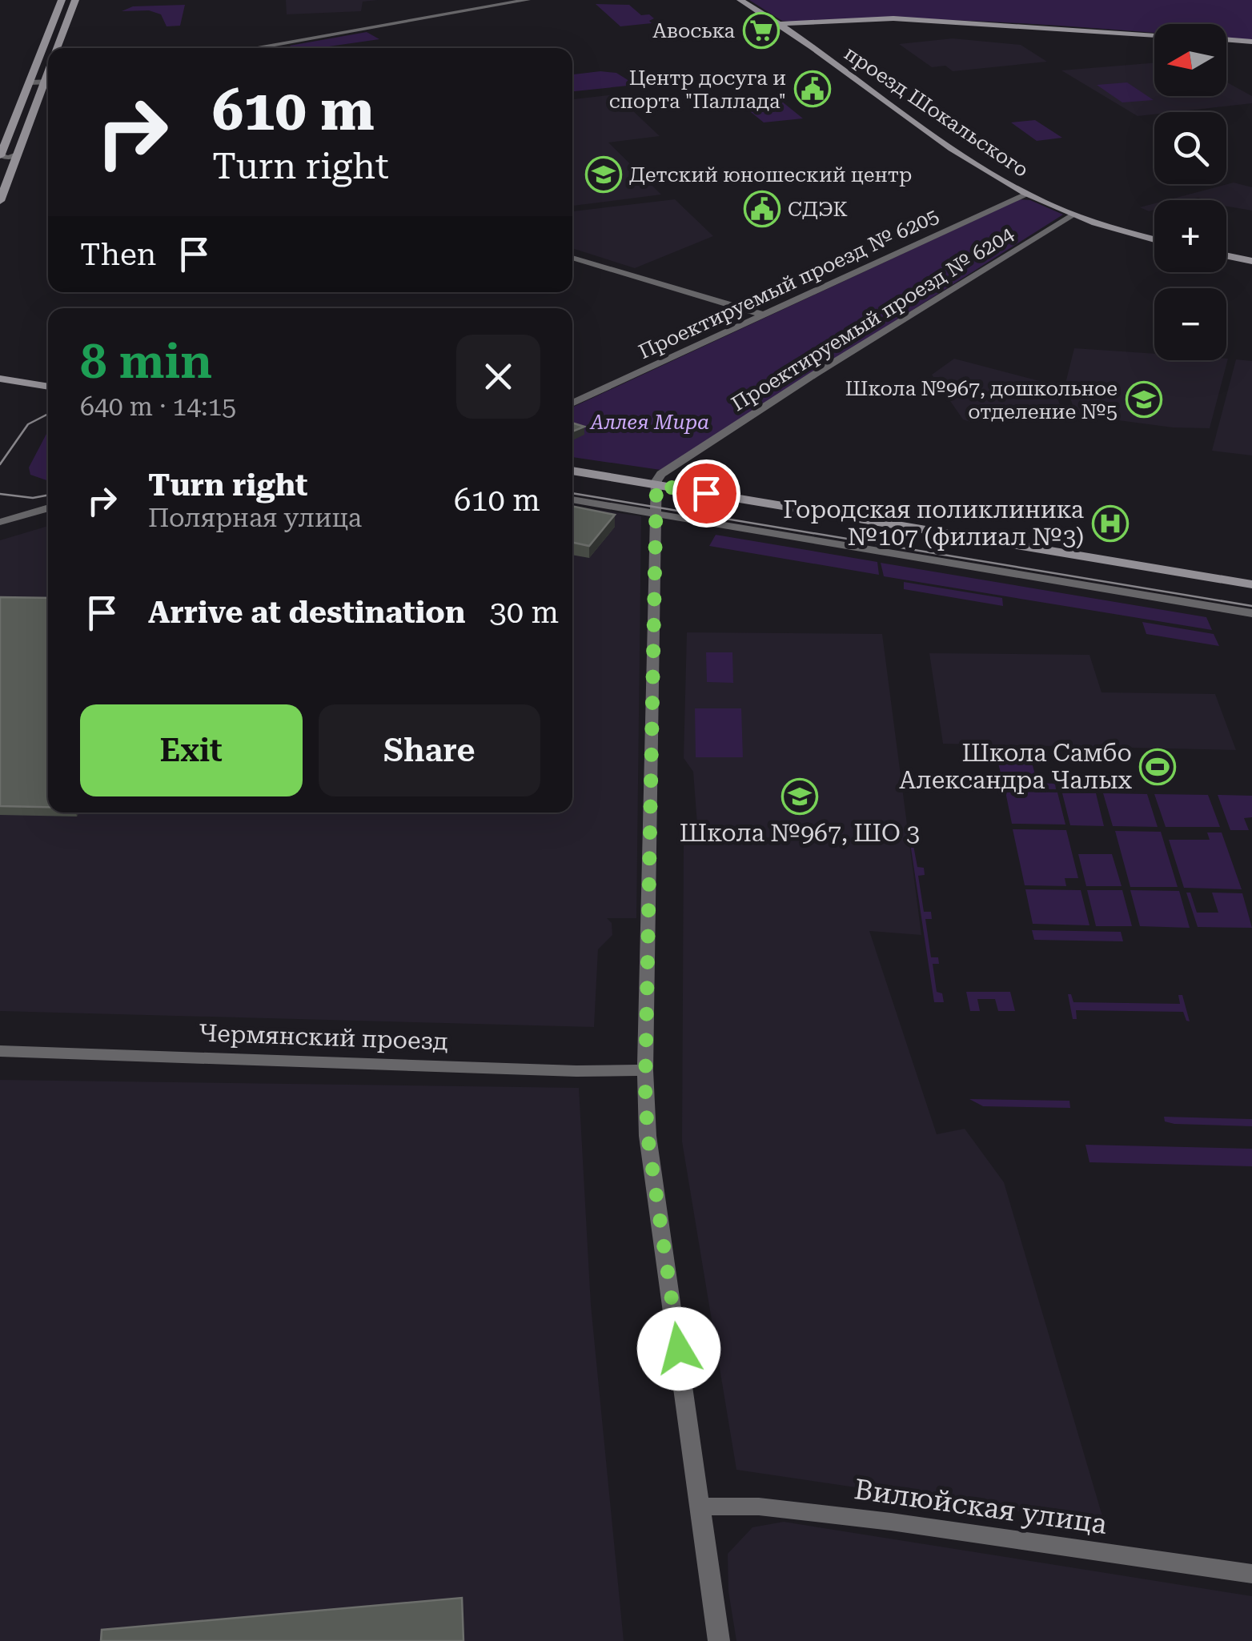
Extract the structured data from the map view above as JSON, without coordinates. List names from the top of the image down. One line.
{"streets":{"main road":["проезд Шокальского"],"street":["Проектируемый проезд № 6205","Проектируемый проезд № 6204","Чермянский проезд","Вилюйская улица"]},"crossings":[["проезд Шокальского","Проектируемый проезд № 6205"],["проезд Шокальского","Проектируемый проезд № 6204"]],"parks":["Аллея Мира"],"places":{"supermarket":["Авоська"],"public building":["Центр досуга и спорта \"Паллада\"","СДЭК"],"school or university":["Детский юношеский центр","Школа №967, дошкольное отделение №5","Школа №967, ШО 3"],"hospital":["Городская поликлиника №107 (филиал №3)"],"sports":["Школа Самбо Александра Чалых"]},"north":"left","page":{"map_buttons":["+","−"],"turn":["610 m","Turn right"],"then":"Then","heading":["8 min","640 m · 14:15"],"list":[{"name":"Turn right","note":"Полярная улица","value":"610 m"},{"name":"Arrive at destination","value":"30 m"}],"buttons":["Exit","Share"]}}
